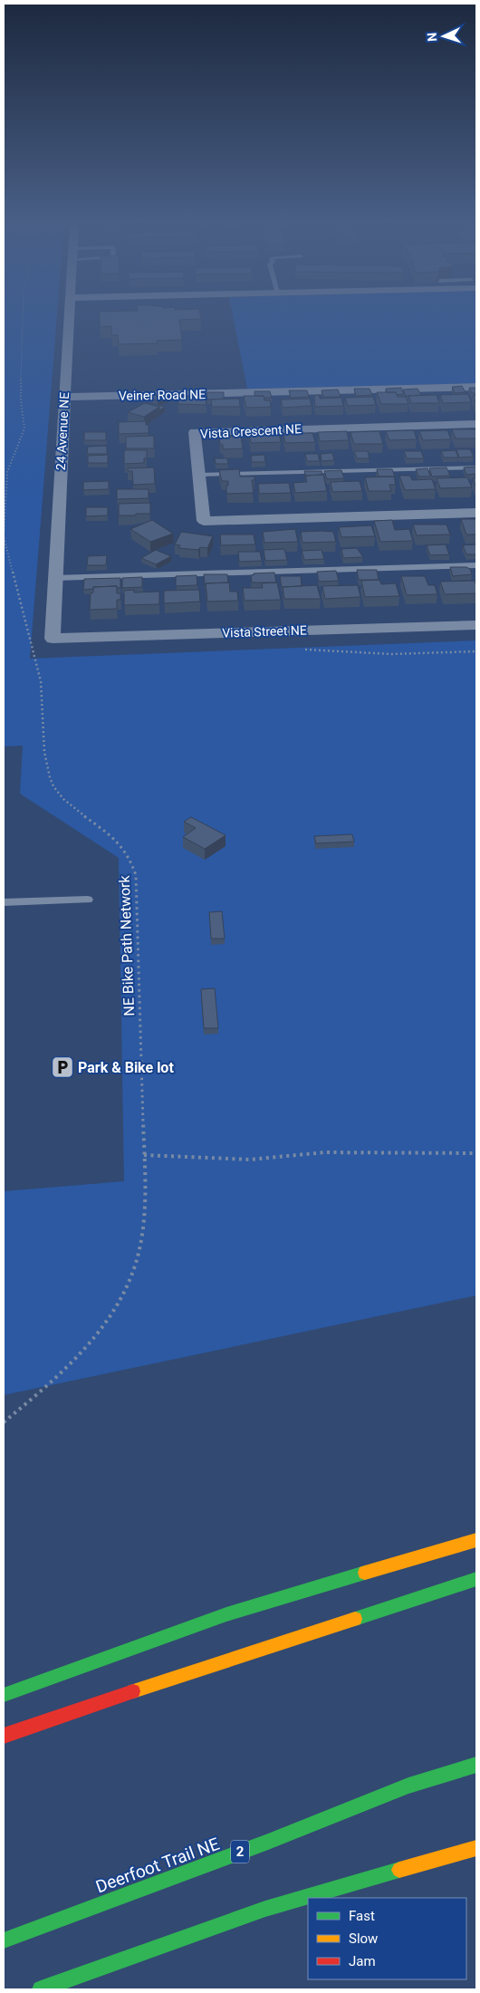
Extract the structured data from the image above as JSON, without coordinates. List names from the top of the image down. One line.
{"streets":{"highway":["2","Deerfoot Trail NE"],"street":["Veiner Road NE","24 Avenue NE","Vista Crescent NE","Vista Street NE"],"path":["NE Bike Path Network"]},"crossings":[["Veiner Road NE","24 Avenue NE"],["24 Avenue NE","Vista Street NE"]],"places":{"parking":["Park & Bike lot"]},"legend":["Fast","Slow","Jam"],"north":"left"}
